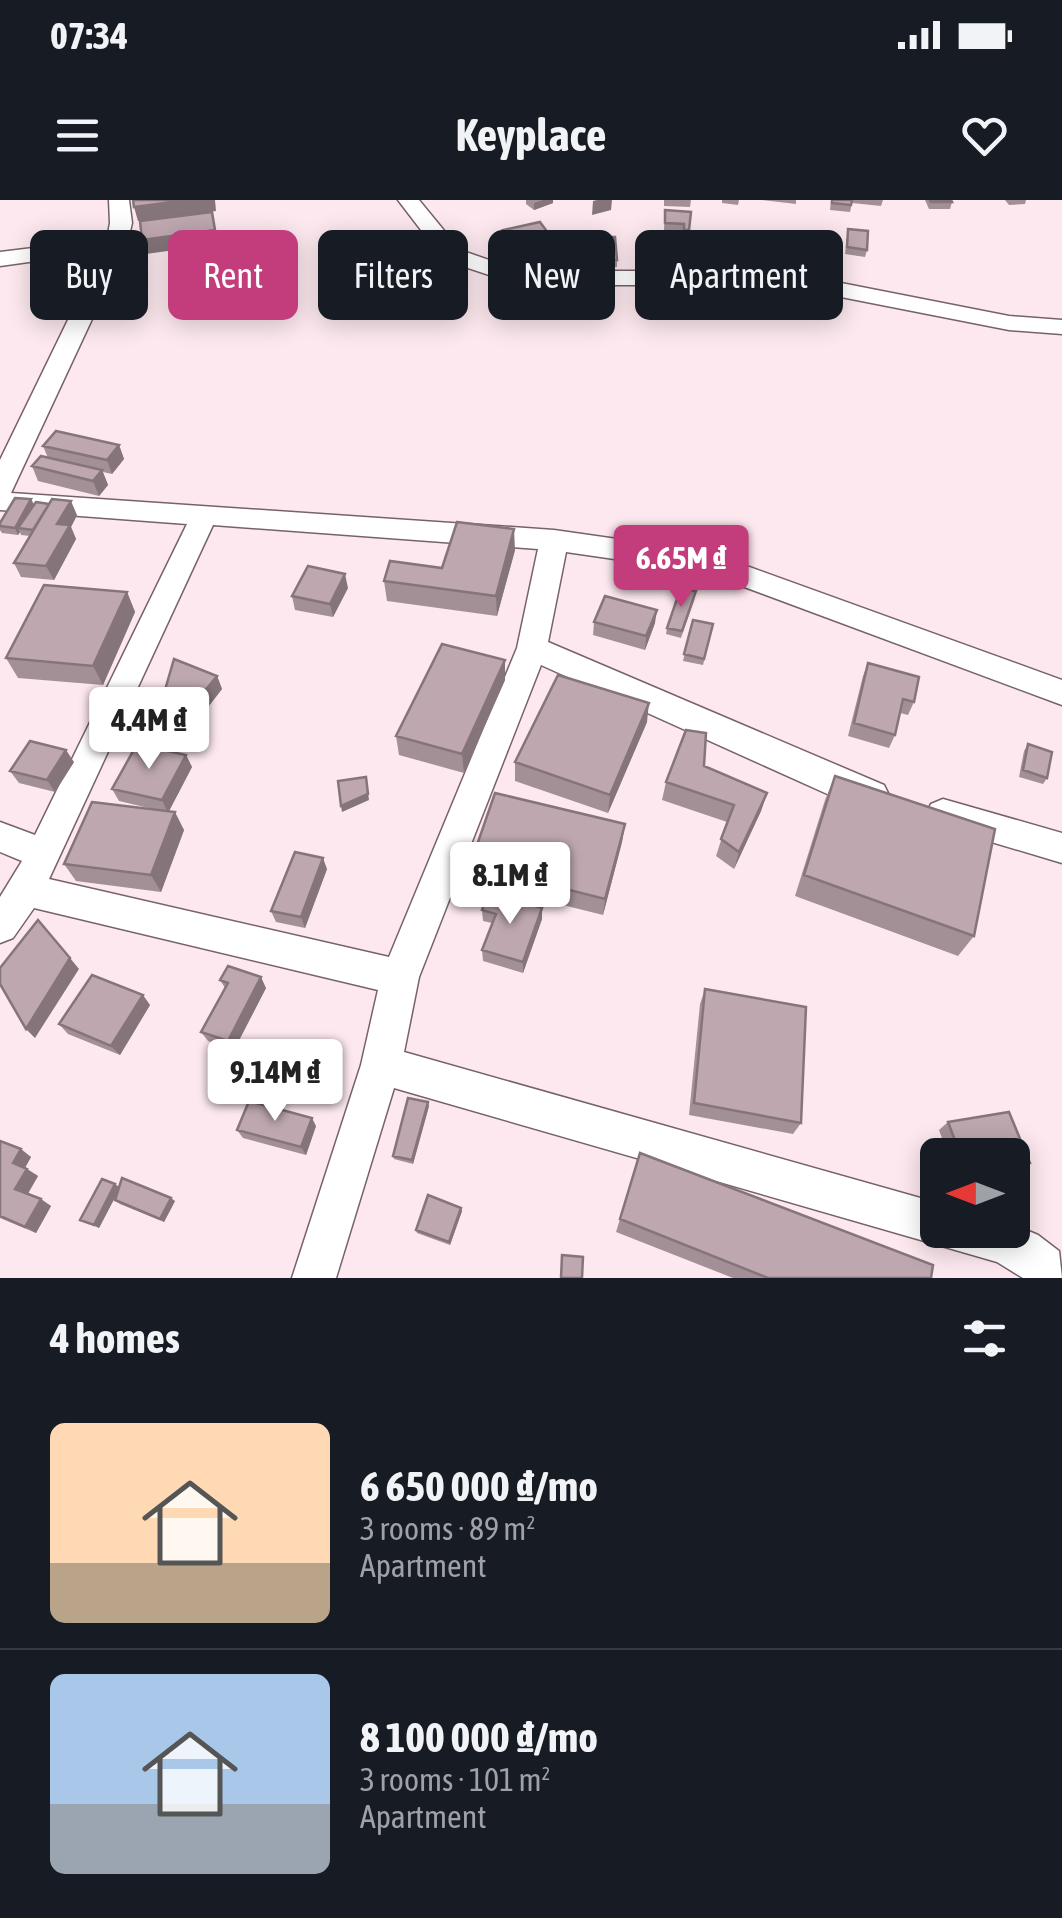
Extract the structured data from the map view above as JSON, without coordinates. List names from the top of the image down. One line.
{"north":"left","page":{"status":"07:34","header":"Keyplace","chip":["Buy","Rent","Filters","New","Apartment"],"price":["6.65M ₫","4.4M ₫","8.1M ₫","9.14M ₫"],"heading":"4 homes","list":[{"name":"6 650 000 ₫/mo","note":"3 rooms · 89 m² · Apartment"},{"name":"8 100 000 ₫/mo","note":"3 rooms · 101 m² · Apartment"}]}}
